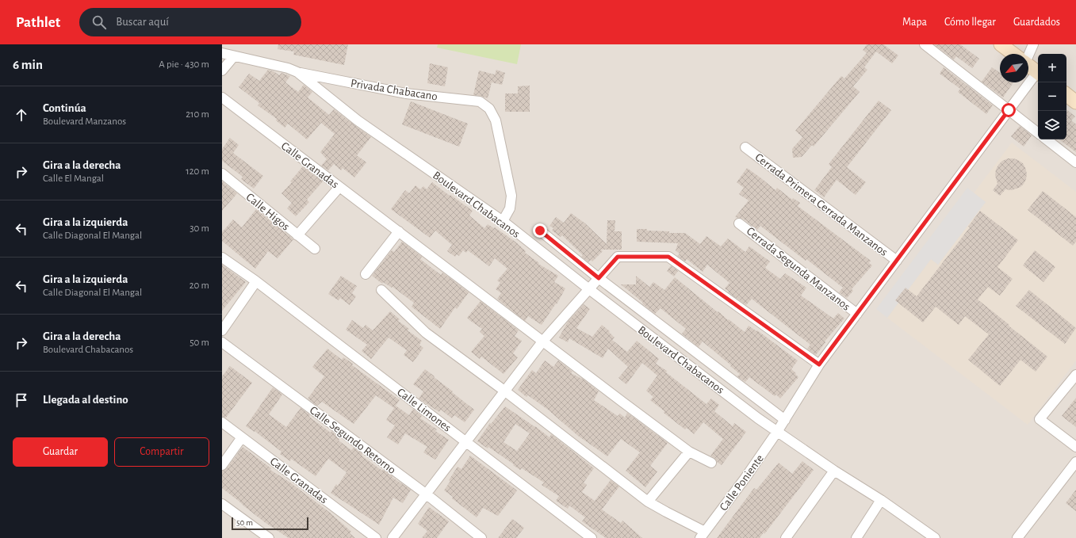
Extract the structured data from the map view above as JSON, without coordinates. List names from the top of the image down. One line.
{"streets":{"street":["Privada Chabacano","Calle Granadas","Boulevard Chabacanos","Cerrada Primera Cerrada Manzanos","Calle Higos","Cerrada Segunda Manzanos","Calle Limones","Calle Segundo Retorno","Calle Poniente"]},"crossings":[["Privada Chabacano","Boulevard Chabacanos"],["Boulevard Chabacanos","Calle Poniente"],["Cerrada Primera Cerrada Manzanos","Calle Poniente"],["Cerrada Segunda Manzanos","Calle Poniente"]],"scale_bar":"50 m","north":"bottom left","page":{"header":"Pathlet","search":"Buscar aquí","nav":["Mapa","Cómo llegar","Guardados"],"heading":["6 min","A pie · 430 m"],"map_buttons":["+","−"],"list":[["Continúa","Boulevard Manzanos","210 m"],["Gira a la derecha","Calle El Mangal","120 m"],["Gira a la izquierda","Calle Diagonal El Mangal","30 m"],["Gira a la izquierda","Calle Diagonal El Mangal","20 m"],["Gira a la derecha","Boulevard Chabacanos","50 m"],"Llegada al destino"],"buttons":["Guardar","Compartir"],"scale":"50 m"}}
